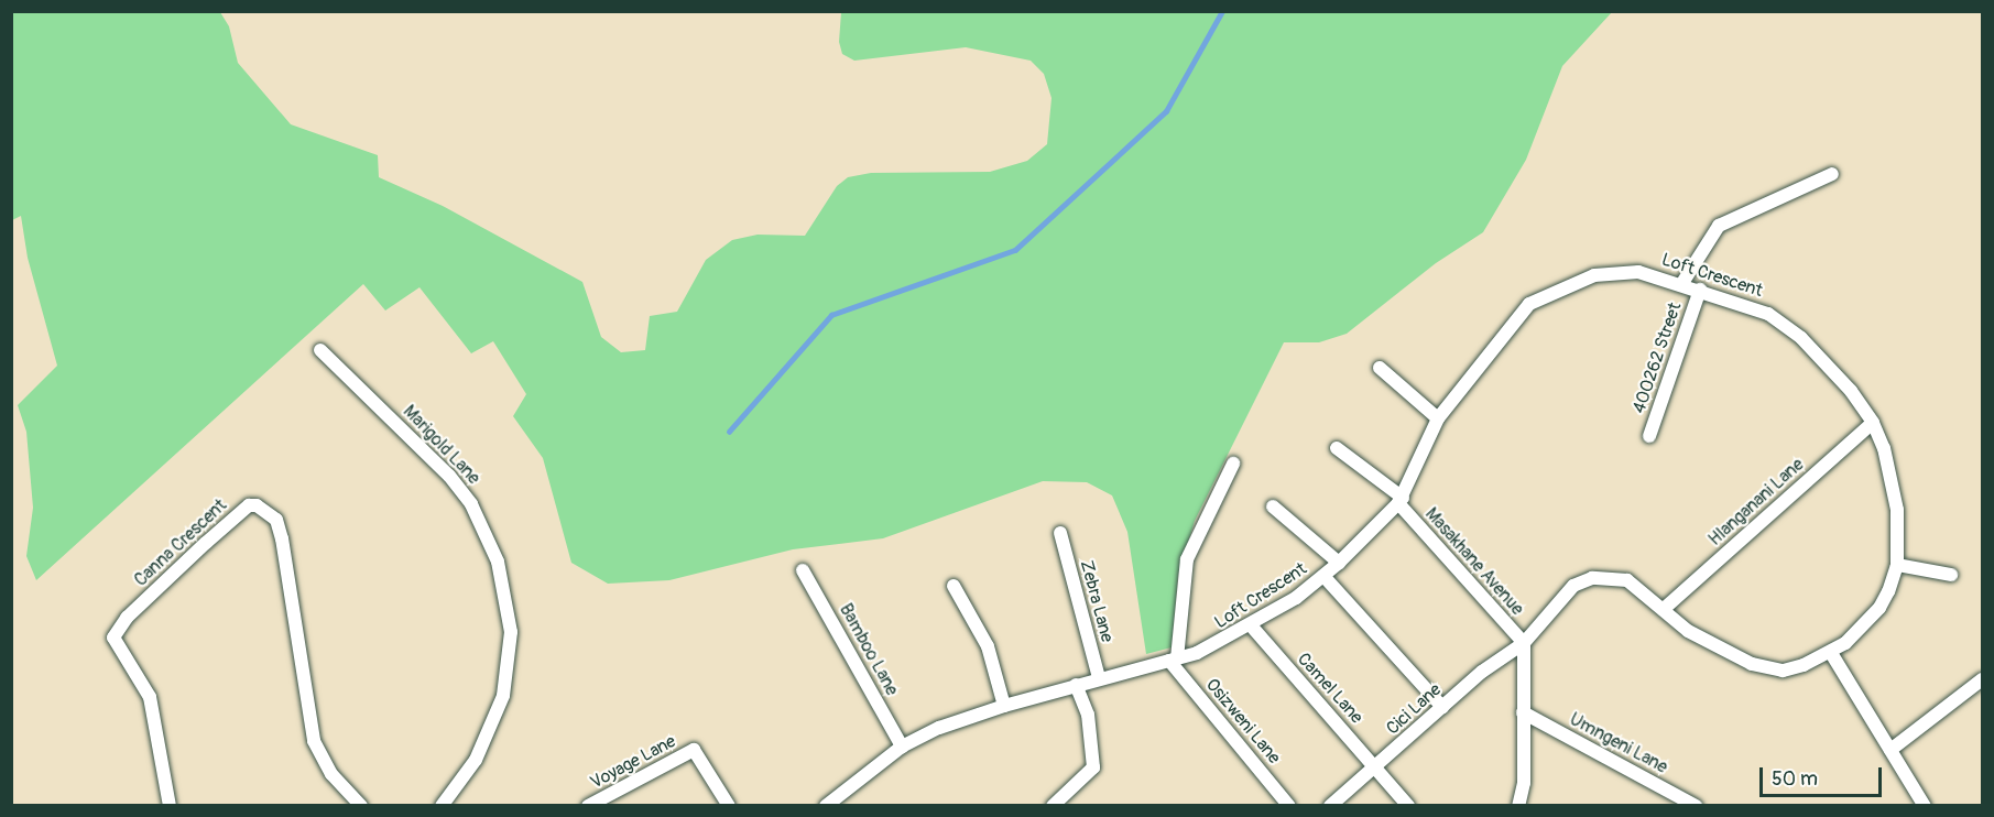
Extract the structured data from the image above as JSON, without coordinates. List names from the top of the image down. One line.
{"streets":{"street":["Loft Crescent","400262 Street","Marigold Lane","Hlanganani Lane","Canna Crescent","Masakhane Avenue","Zebra Lane","Bamboo Lane","Camel Lane","Cici Lane","Osizweni Lane","Umngeni Lane","Voyage Lane"]},"crossings":[["Loft Crescent","400262 Street"],["Loft Crescent","Hlanganani Lane"],["Loft Crescent","Masakhane Avenue"],["Loft Crescent","Zebra Lane"],["Loft Crescent","Bamboo Lane"],["Loft Crescent","Camel Lane"],["Loft Crescent","Cici Lane"],["Loft Crescent","Osizweni Lane"],["Masakhane Avenue","Cici Lane"],["Camel Lane","Cici Lane"]],"scale_bar":"50 m"}
